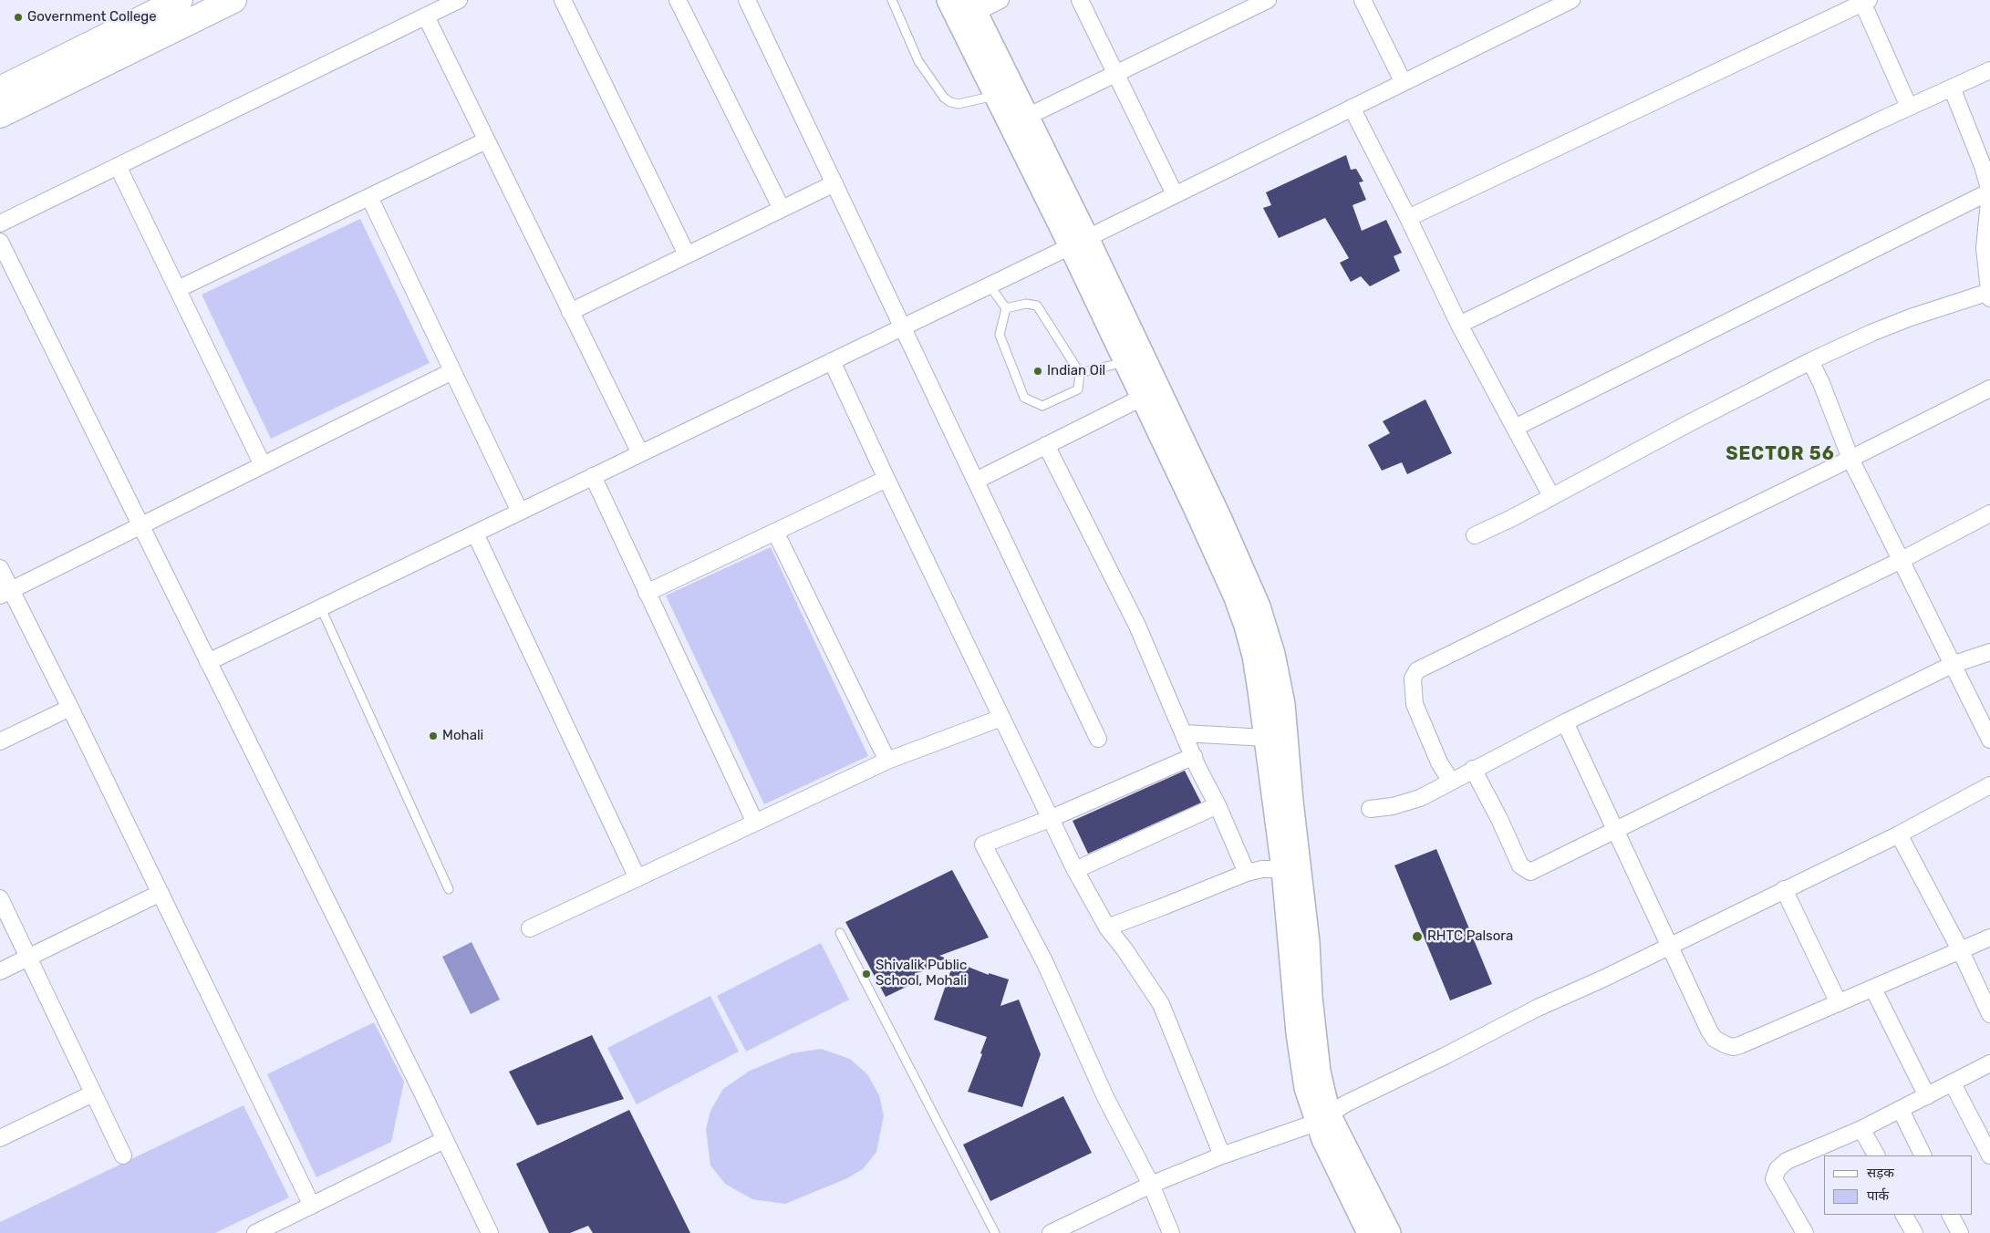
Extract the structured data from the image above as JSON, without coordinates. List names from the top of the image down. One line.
{"districts":["SECTOR 56"],"places":["Government College","Indian Oil","Mohali","RHTC Palsora","Shivalik Public School, Mohali"],"legend":["सड़क","पार्क"]}
